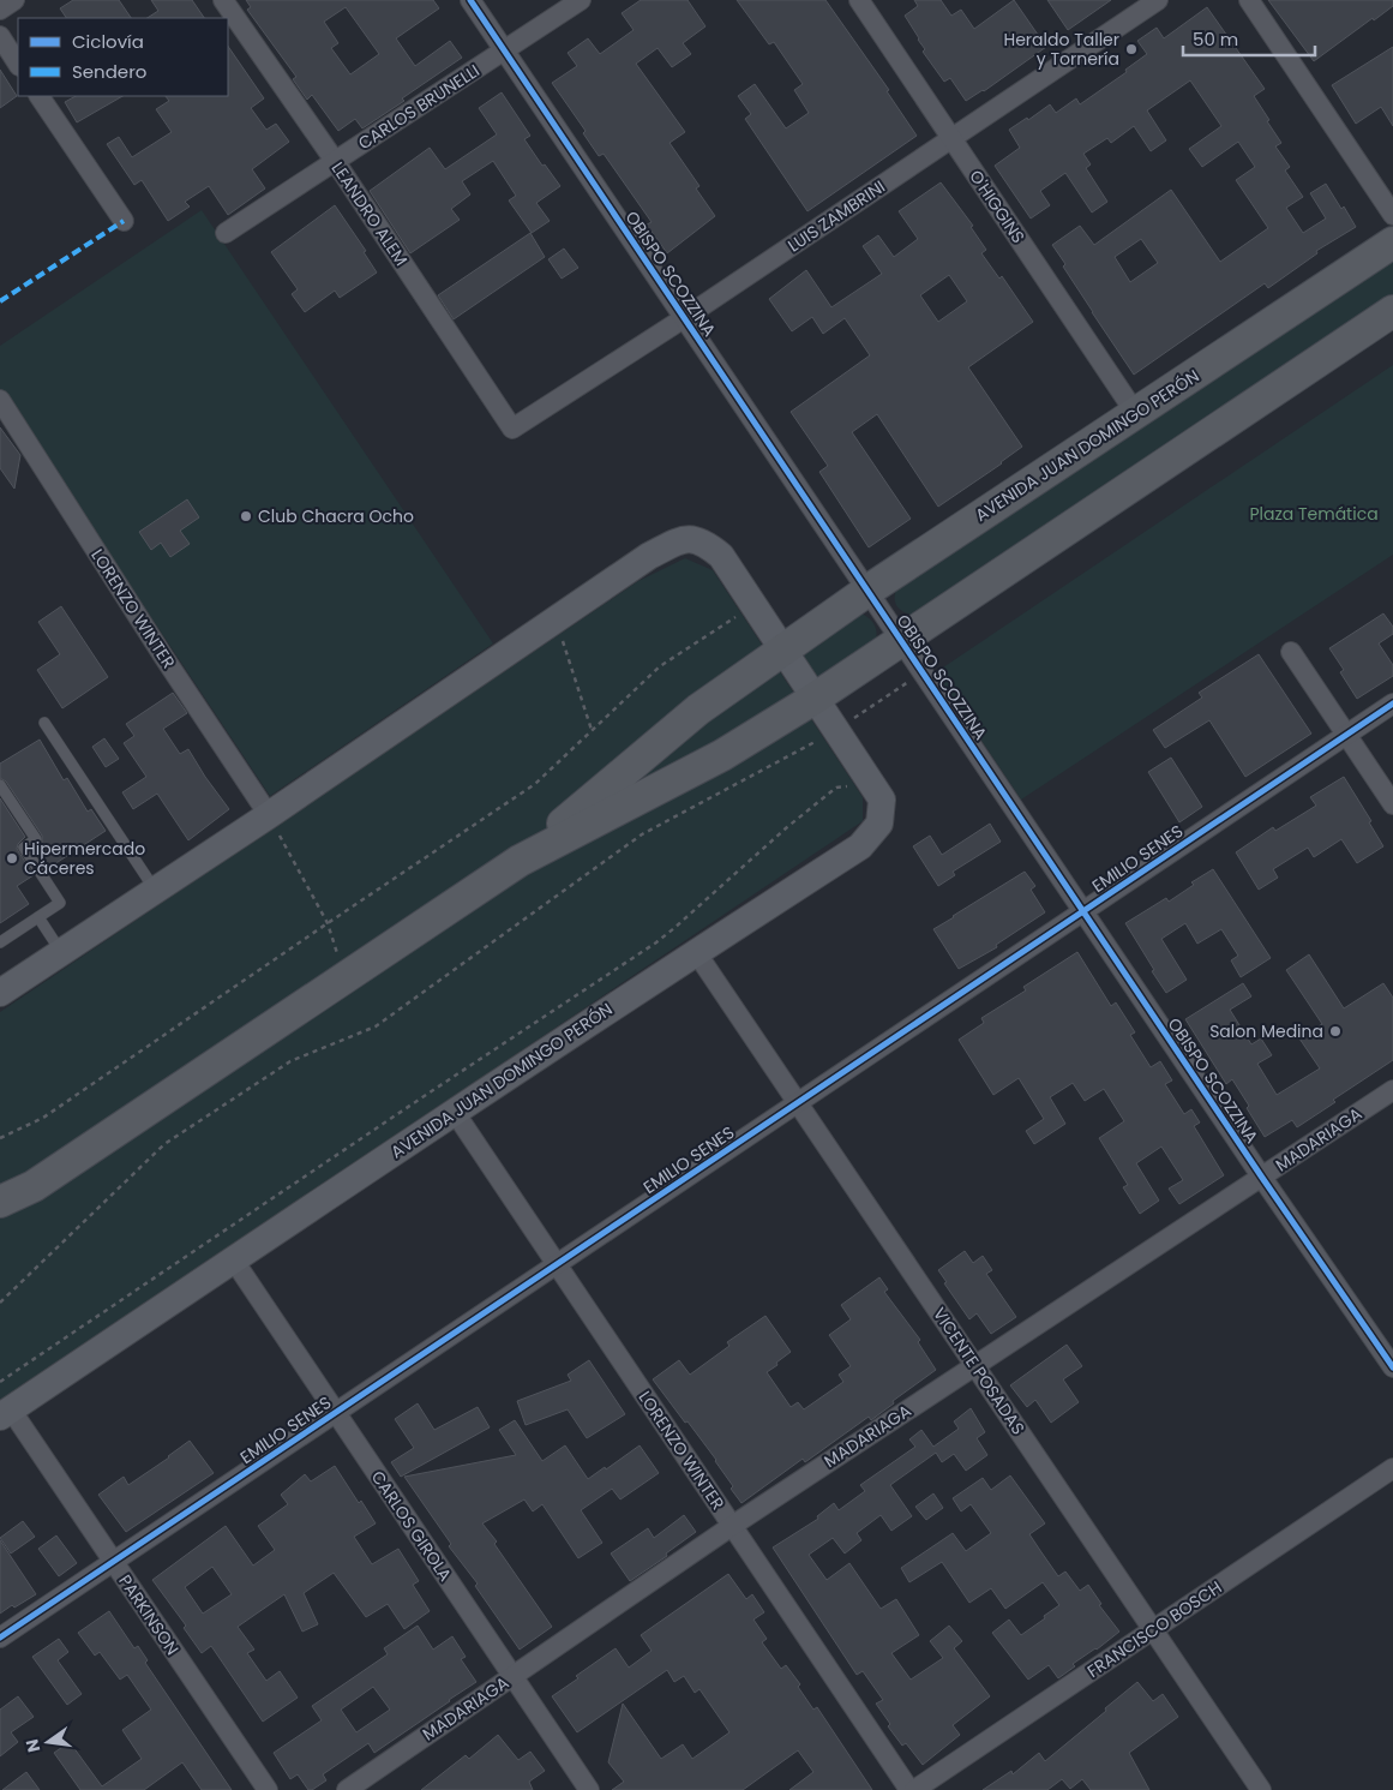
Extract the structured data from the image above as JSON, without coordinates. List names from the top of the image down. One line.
{"streets":{"main road":["AVENIDA JUAN DOMINGO PERÓN"],"street":["CARLOS BRUNELLI","O'HIGGINS","LEANDRO ALEM","LUIS ZAMBRINI","OBISPO SCOZZINA","LORENZO WINTER","EMILIO SENES","MADARIAGA","VICENTE POSADAS","CARLOS GIROLA","PARKINSON","FRANCISCO BOSCH"]},"crossings":[["CARLOS BRUNELLI","LEANDRO ALEM"],["CARLOS BRUNELLI","OBISPO SCOZZINA"],["O'HIGGINS","LUIS ZAMBRINI"],["O'HIGGINS","AVENIDA JUAN DOMINGO PERÓN"],["LEANDRO ALEM","LUIS ZAMBRINI"],["LUIS ZAMBRINI","OBISPO SCOZZINA"],["OBISPO SCOZZINA","AVENIDA JUAN DOMINGO PERÓN"],["OBISPO SCOZZINA","EMILIO SENES"],["OBISPO SCOZZINA","MADARIAGA"],["AVENIDA JUAN DOMINGO PERÓN","LORENZO WINTER"],["AVENIDA JUAN DOMINGO PERÓN","VICENTE POSADAS"],["AVENIDA JUAN DOMINGO PERÓN","CARLOS GIROLA"],["AVENIDA JUAN DOMINGO PERÓN","PARKINSON"],["LORENZO WINTER","EMILIO SENES"],["LORENZO WINTER","MADARIAGA"],["EMILIO SENES","VICENTE POSADAS"],["EMILIO SENES","CARLOS GIROLA"],["EMILIO SENES","PARKINSON"],["MADARIAGA","VICENTE POSADAS"],["MADARIAGA","CARLOS GIROLA"],["VICENTE POSADAS","FRANCISCO BOSCH"]],"parks":["Plaza Temática"],"places":["Heraldo Taller y Tornería","Club Chacra Ocho","Hipermercado Cáceres","Salon Medina"],"legend":["Ciclovía","Sendero"],"scale_bar":"50 m","north":"left"}
